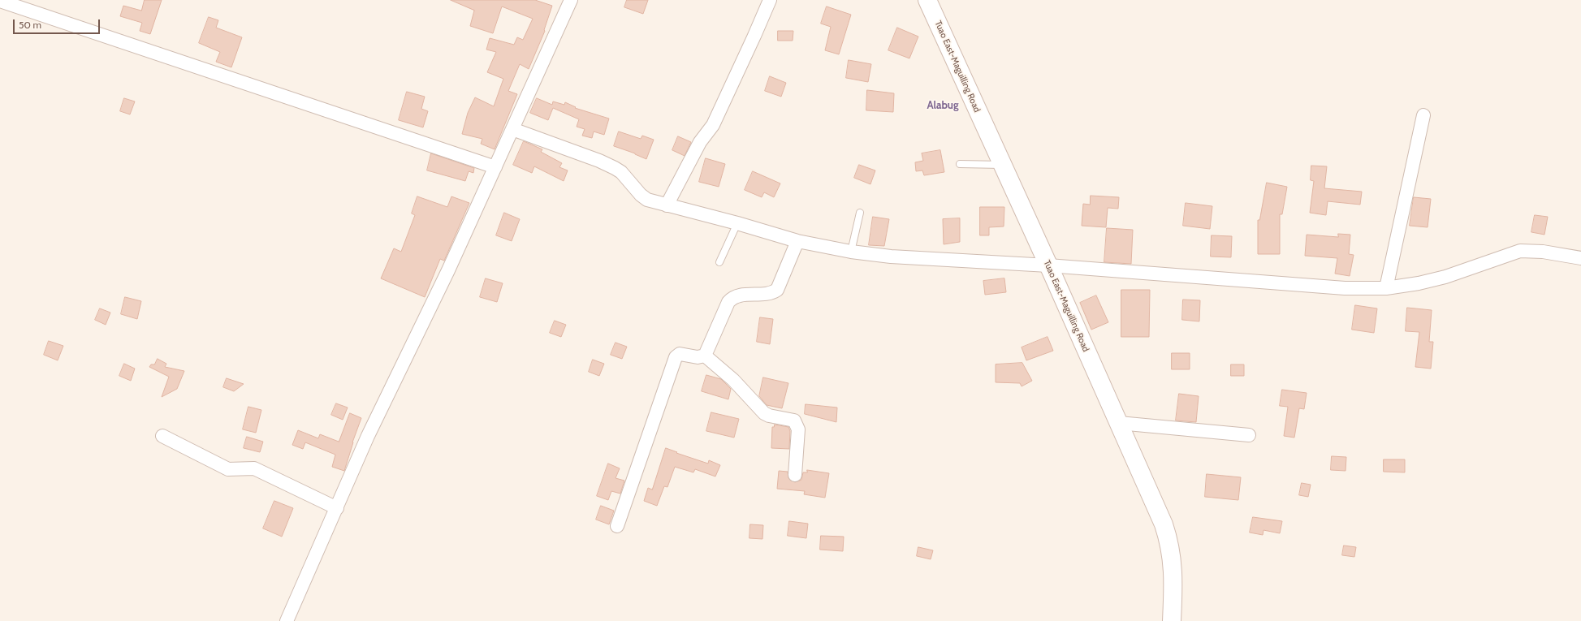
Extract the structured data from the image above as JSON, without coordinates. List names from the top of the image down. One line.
{"streets":{"main road":["Tuao East-Maguilling Road"]},"districts":["Alabug"],"scale_bar":"50 m"}
